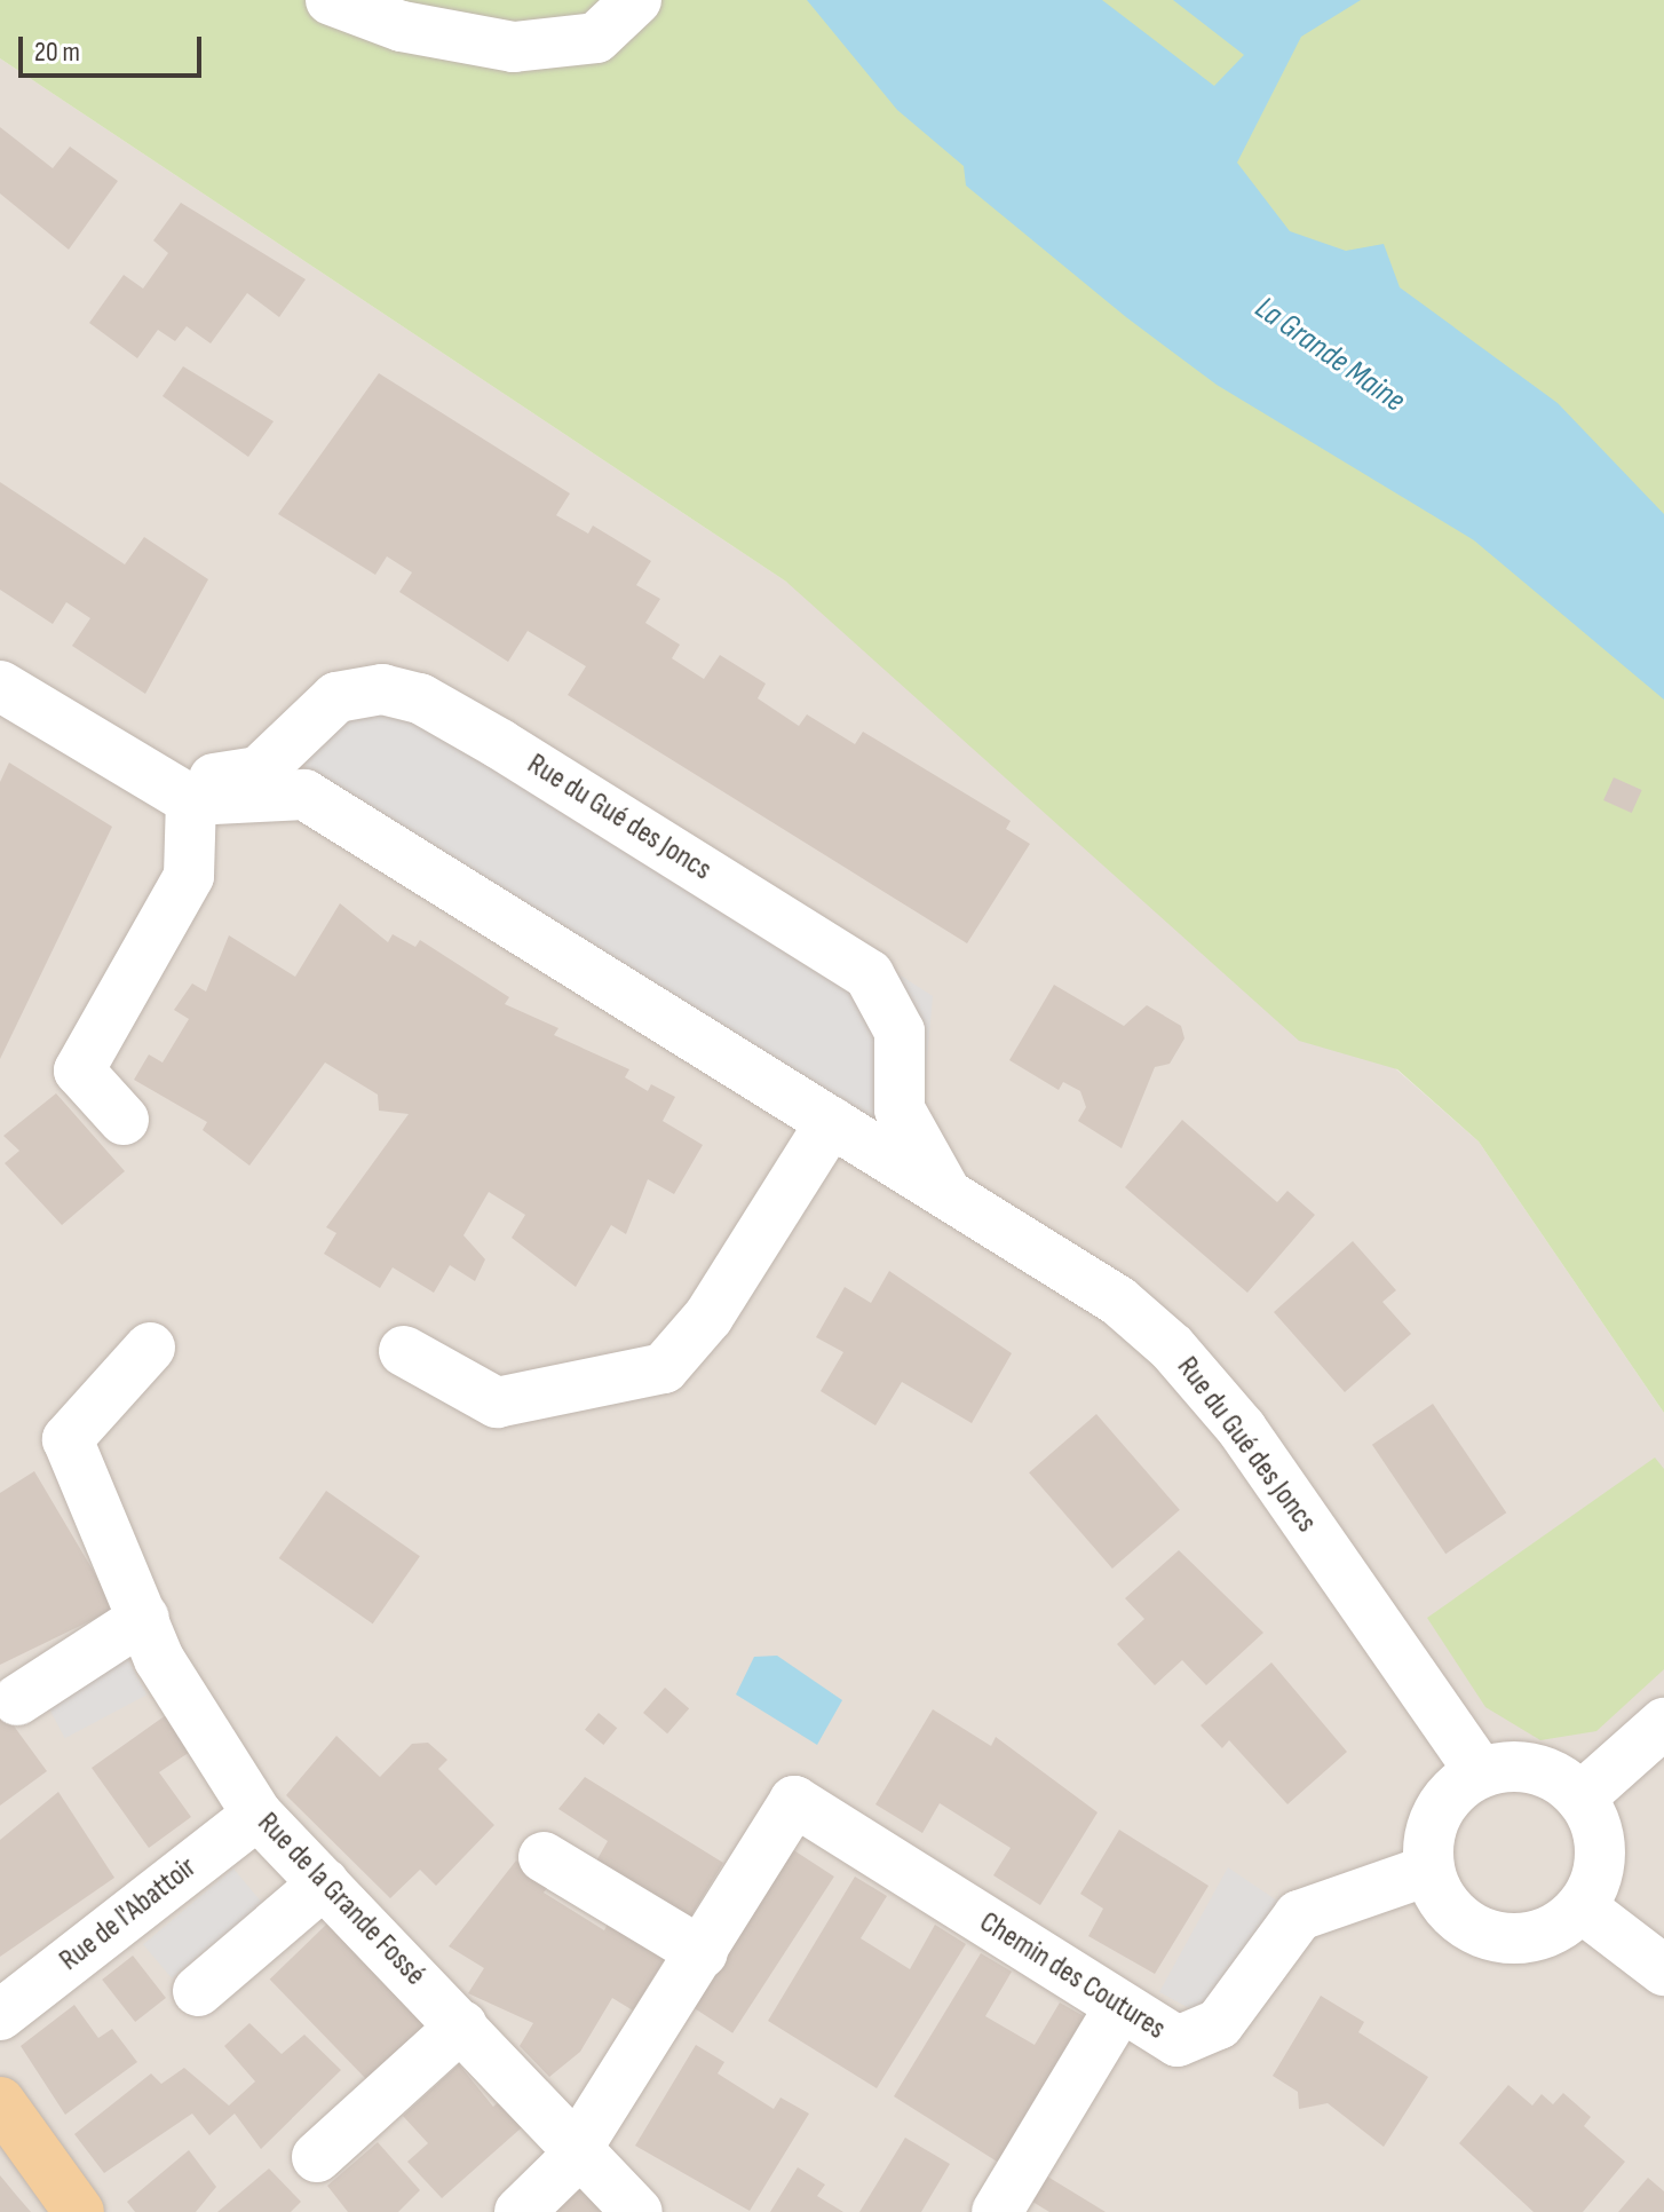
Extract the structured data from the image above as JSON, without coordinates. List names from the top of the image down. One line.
{"streets":{"street":["Rue du Gué des Joncs","Rue de la Grande Fossé","Rue de l'Abattoir","Chemin des Coutures"]},"crossings":[["Rue du Gué des Joncs","Chemin des Coutures"],["Rue de la Grande Fossé","Rue de l'Abattoir"]],"water":["La Grande Maine"],"scale_bar":"20 m"}
